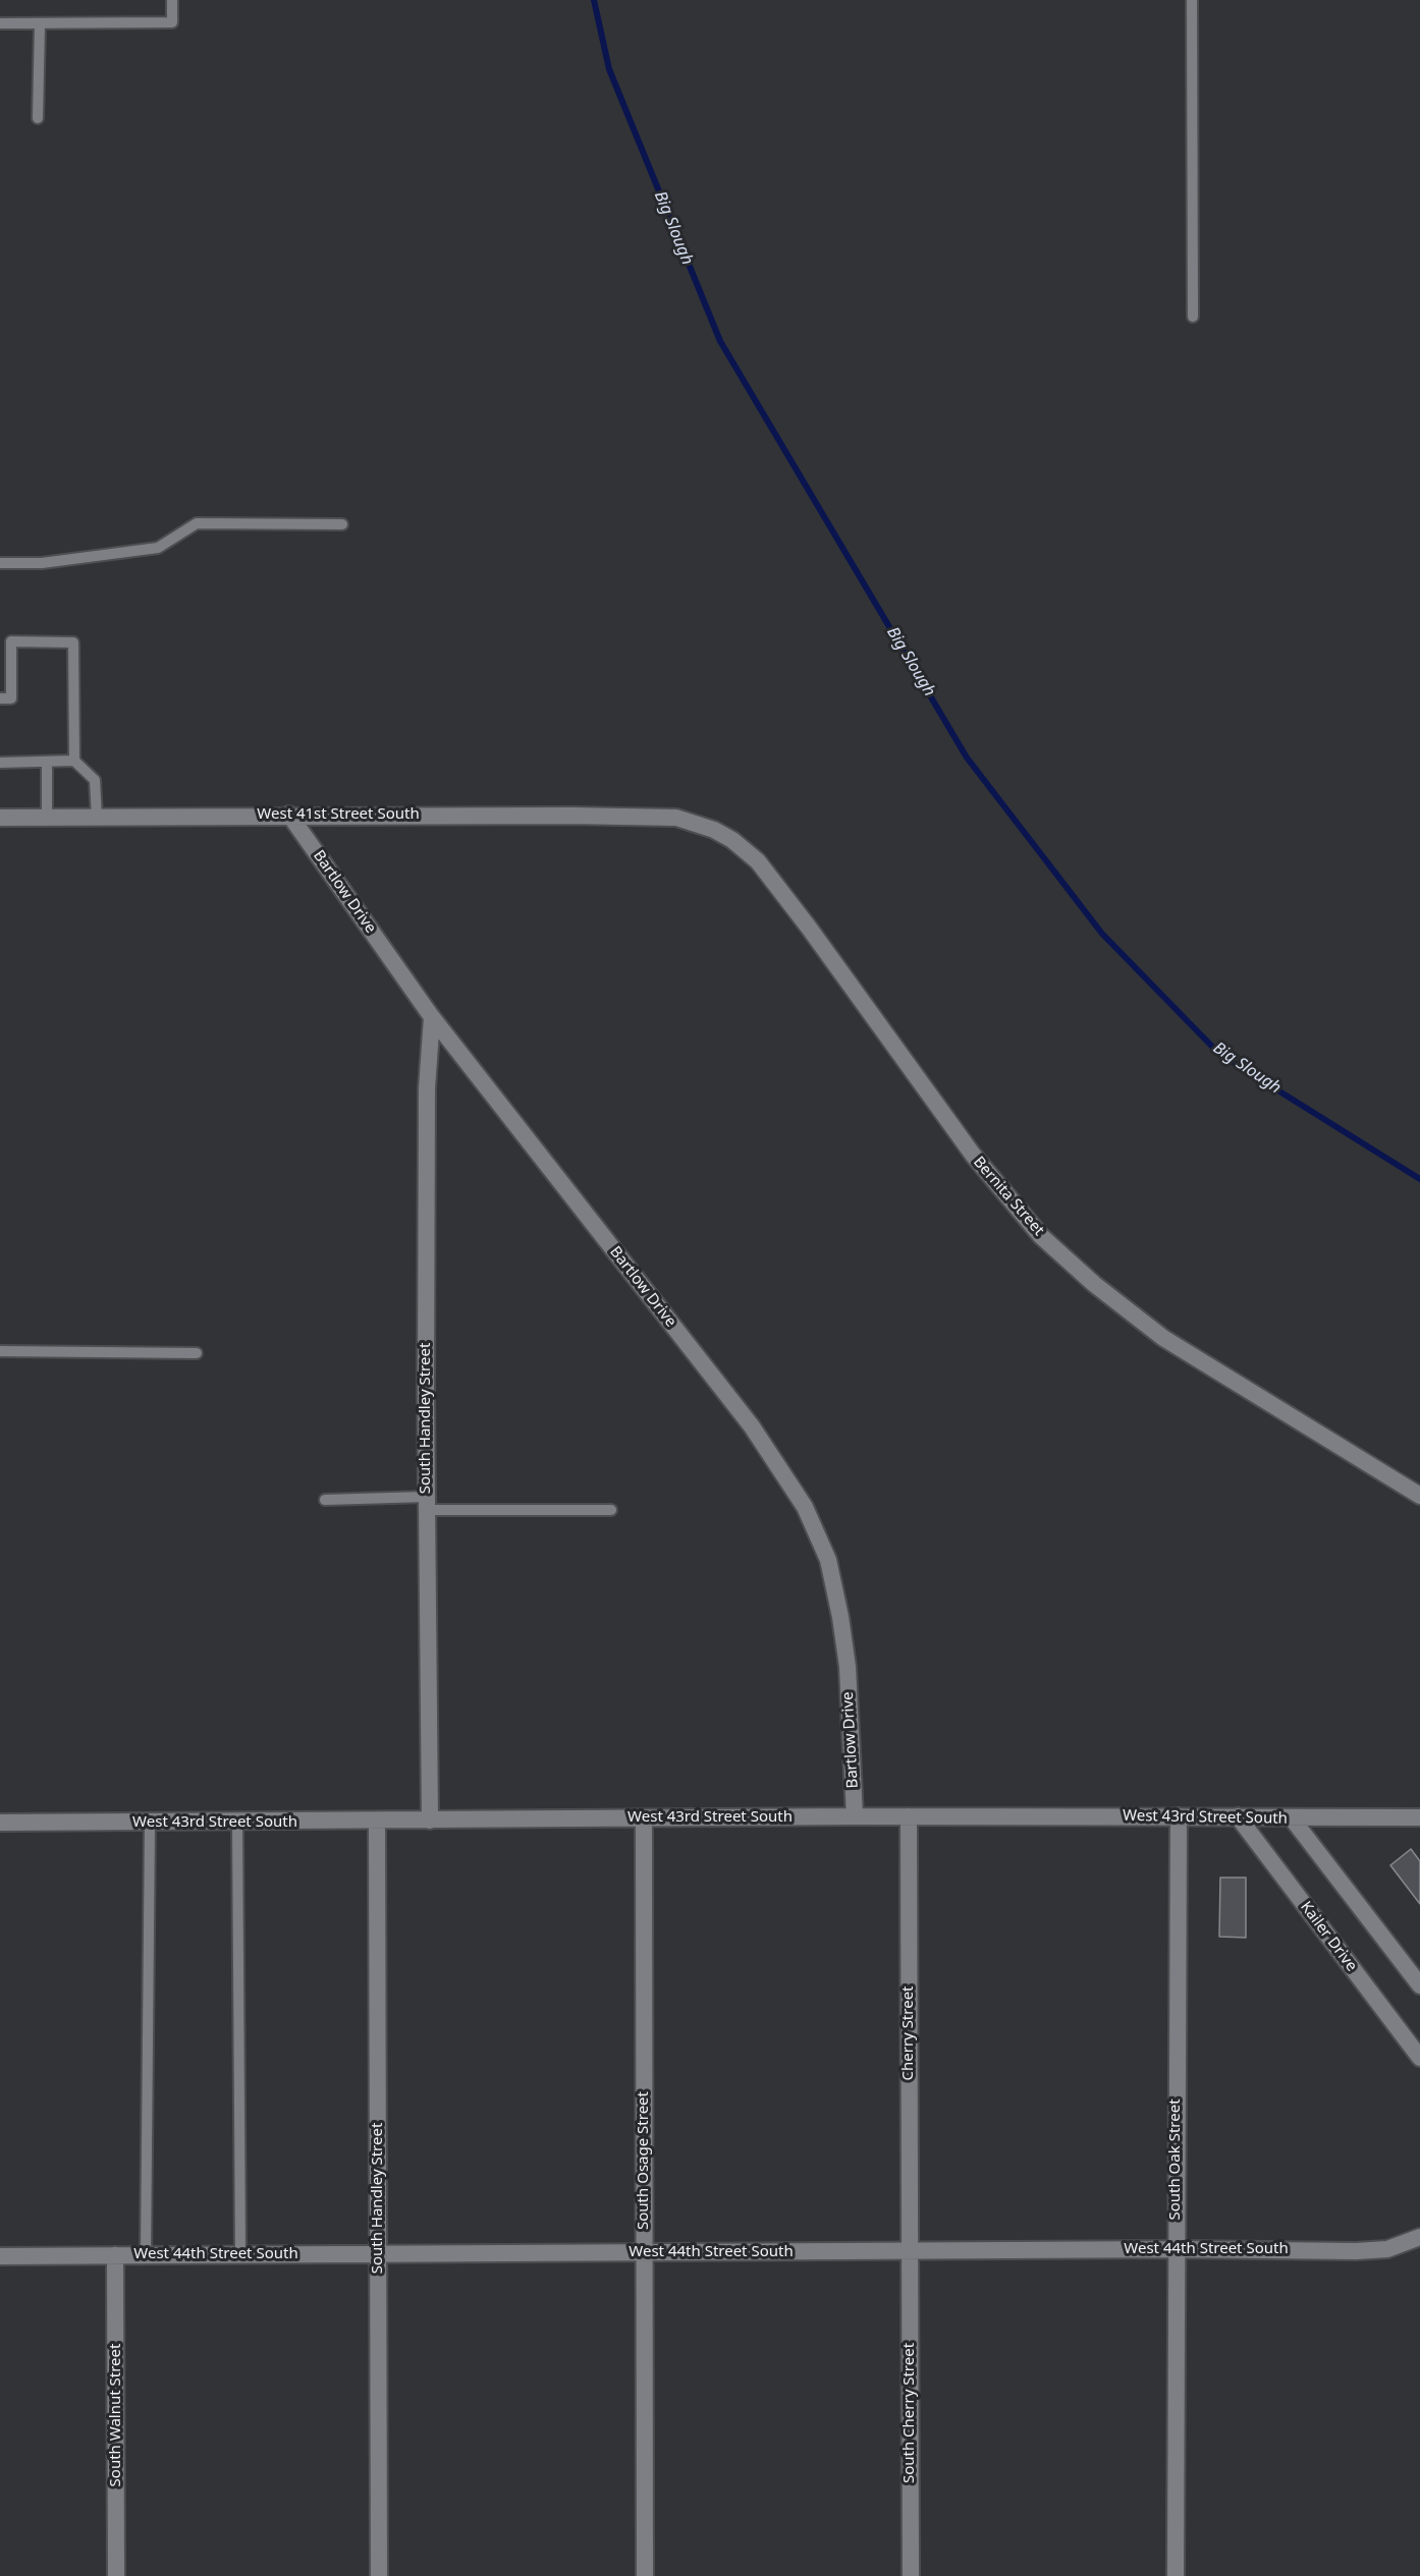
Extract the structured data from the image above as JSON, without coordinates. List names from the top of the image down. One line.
{"streets":{"street":["West 41st Street South","Bartlow Drive","Bernita Street","South Handley Street","West 43rd Street South","Kailer Drive","Cherry Street","South Oak Street","South Osage Street","West 44th Street South","South Cherry Street","South Walnut Street"]},"crossings":[["West 41st Street South","Bartlow Drive"],["West 41st Street South","Bernita Street"],["Bartlow Drive","South Handley Street"],["Bartlow Drive","West 43rd Street South"],["South Handley Street","West 43rd Street South"],["South Handley Street","West 44th Street South"],["West 43rd Street South","Kailer Drive"],["West 43rd Street South","Cherry Street"],["West 43rd Street South","South Oak Street"],["West 43rd Street South","South Osage Street"],["Cherry Street","West 44th Street South"],["Cherry Street","South Cherry Street"],["South Oak Street","West 44th Street South"],["South Osage Street","West 44th Street South"],["West 44th Street South","South Cherry Street"],["West 44th Street South","South Walnut Street"]],"water":["Big Slough"]}
